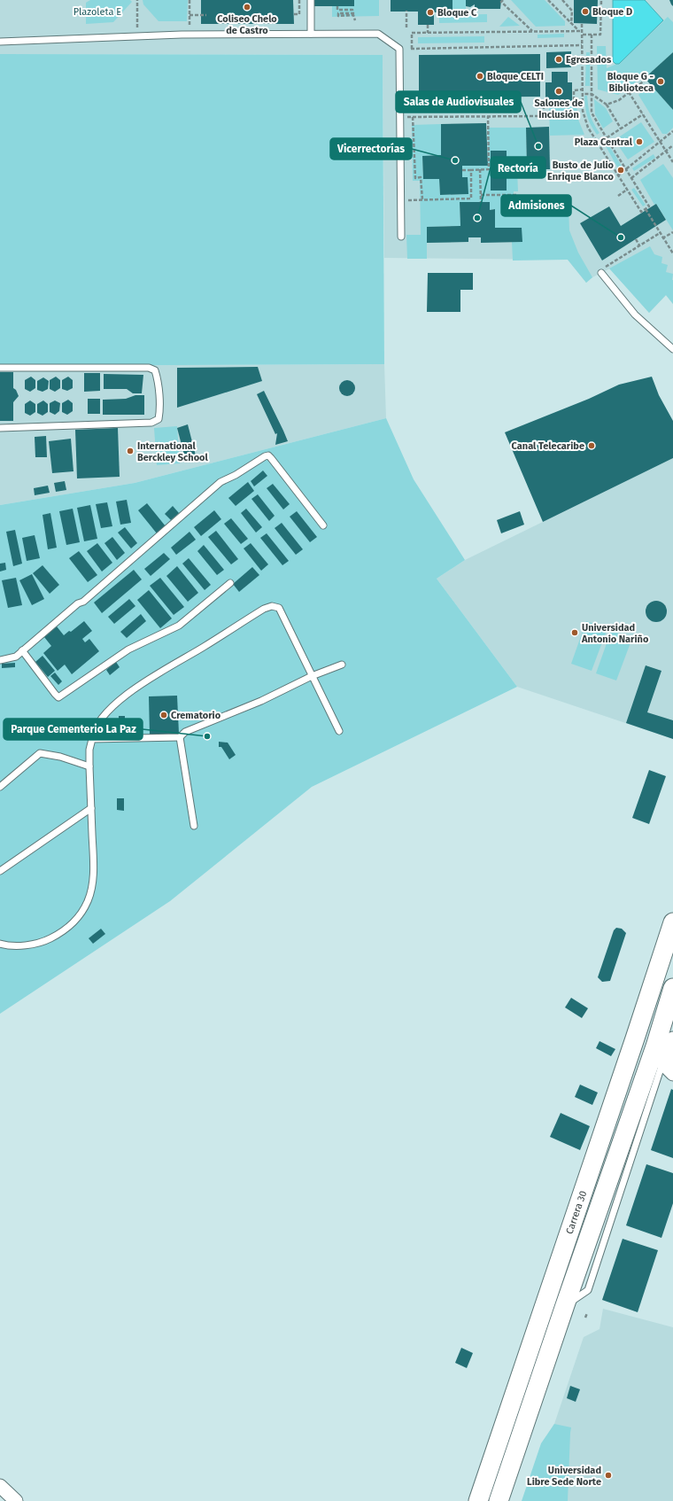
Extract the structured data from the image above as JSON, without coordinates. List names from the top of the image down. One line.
{"streets":{"main road":["Carrera 30"]},"parks":["Plazoleta E"],"places":["Coliseo Chelo de Castro","Bloque D","Bloque C","Egresados","Bloque CELTI","Bloque G - Biblioteca","Salones de Inclusión","Plaza Central","Salas de Audiovisuales","Vicerrectorías","Busto de Julio Enrique Blanco","Rectoría","Admisiones","Canal Telecaribe","International Berckley School","Universidad Antonio Nariño","Crematorio","Parque Cementerio La Paz","Universidad Libre Sede Norte"]}
